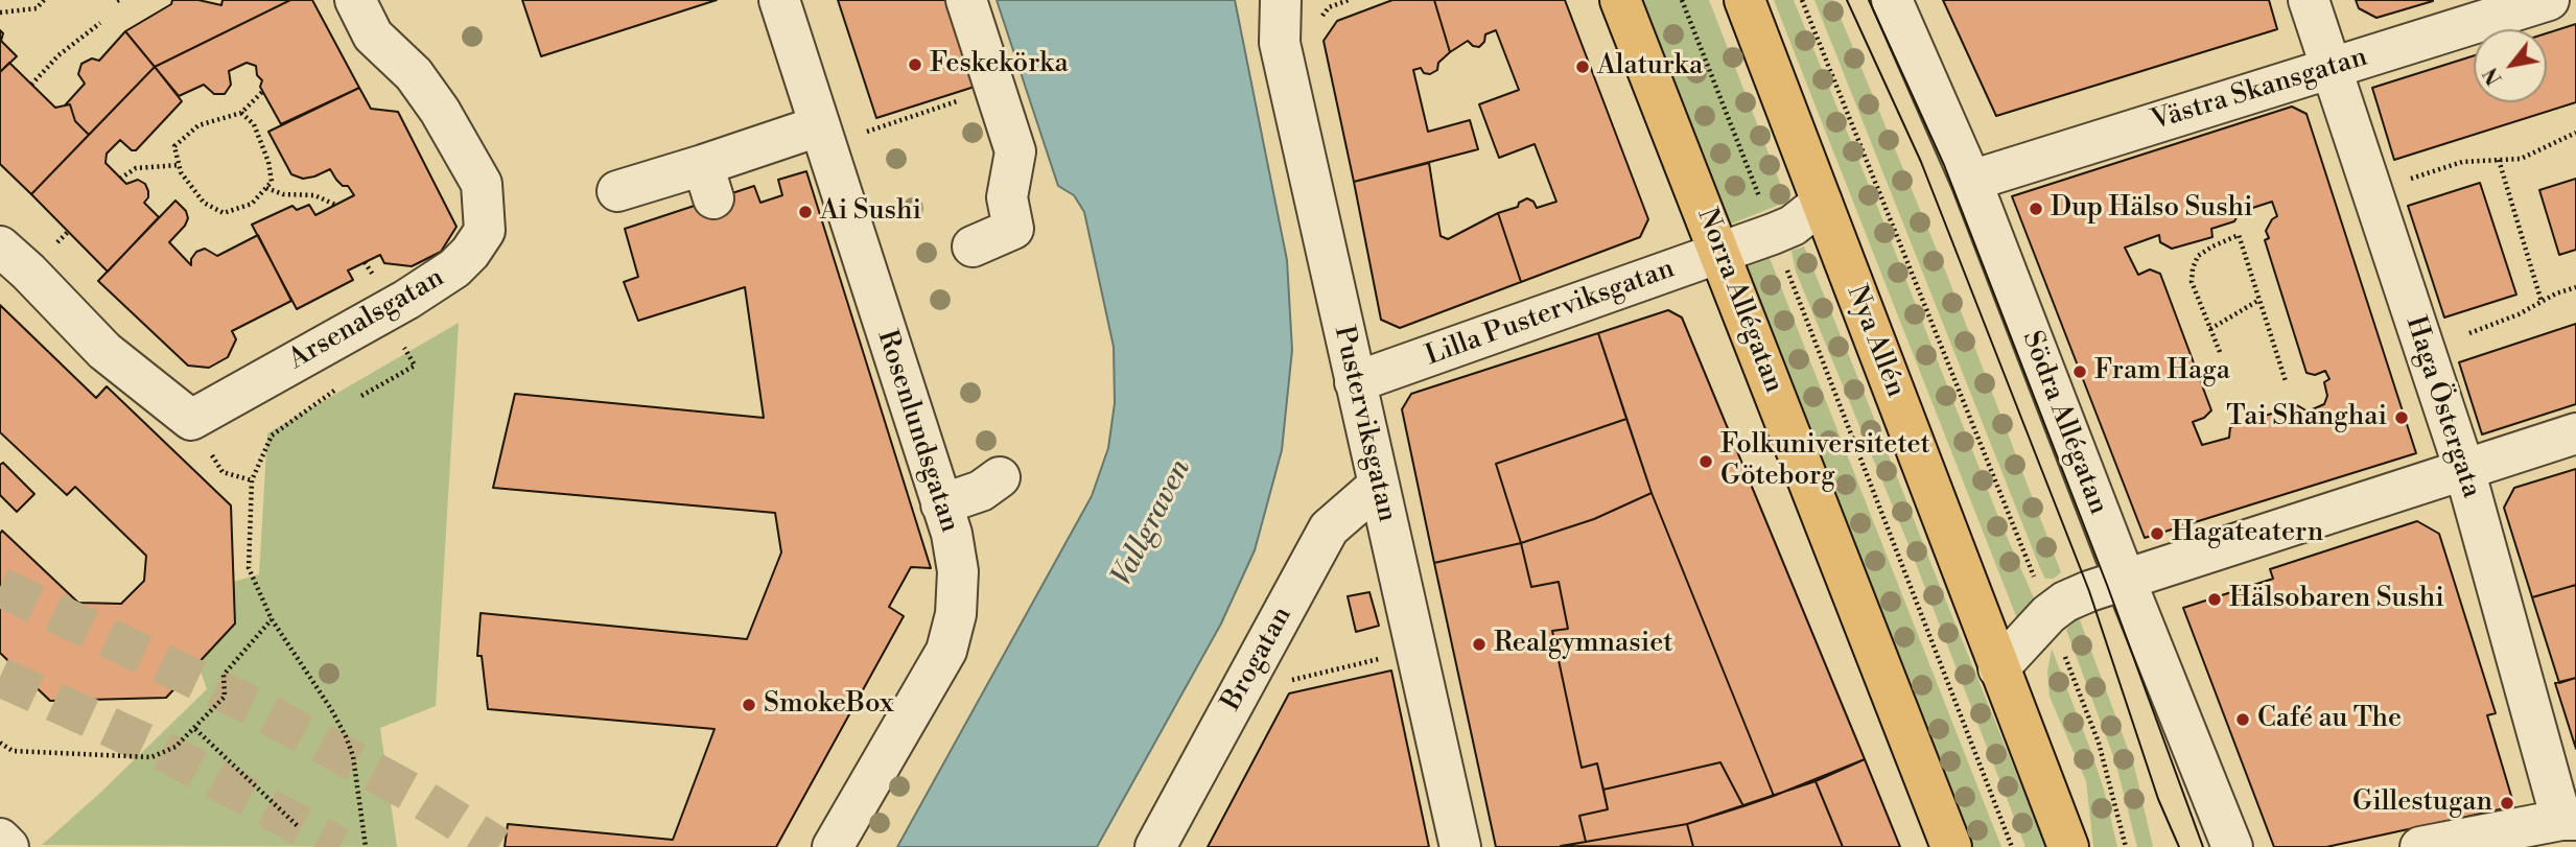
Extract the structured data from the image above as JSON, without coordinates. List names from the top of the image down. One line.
{"streets":{"main road":["Norra Allégatan","Nya Allén"],"street":["Västra Skansgatan","Lilla Pusterviksgatan","Arsenalsgatan","Haga Östergata","Södra Allégatan","Pusterviksgatan","Rosenlundsgatan","Brogatan"]},"crossings":[["Västra Skansgatan","Haga Östergata"],["Västra Skansgatan","Södra Allégatan"],["Norra Allégatan","Lilla Pusterviksgatan"],["Lilla Pusterviksgatan","Nya Allén"],["Lilla Pusterviksgatan","Pusterviksgatan"],["Pusterviksgatan","Brogatan"]],"water":["Vallgraven"],"places":["Feskekörka","Alaturka","Dup Hälso Sushi","Ai Sushi","Fram Haga","Tai Shanghai","Folkuniversitetet Göteborg","Hagateatern","Hälsobaren Sushi","Realgymnasiet","SmokeBox","Café au The","Gillestugan"],"north":"bottom left"}
